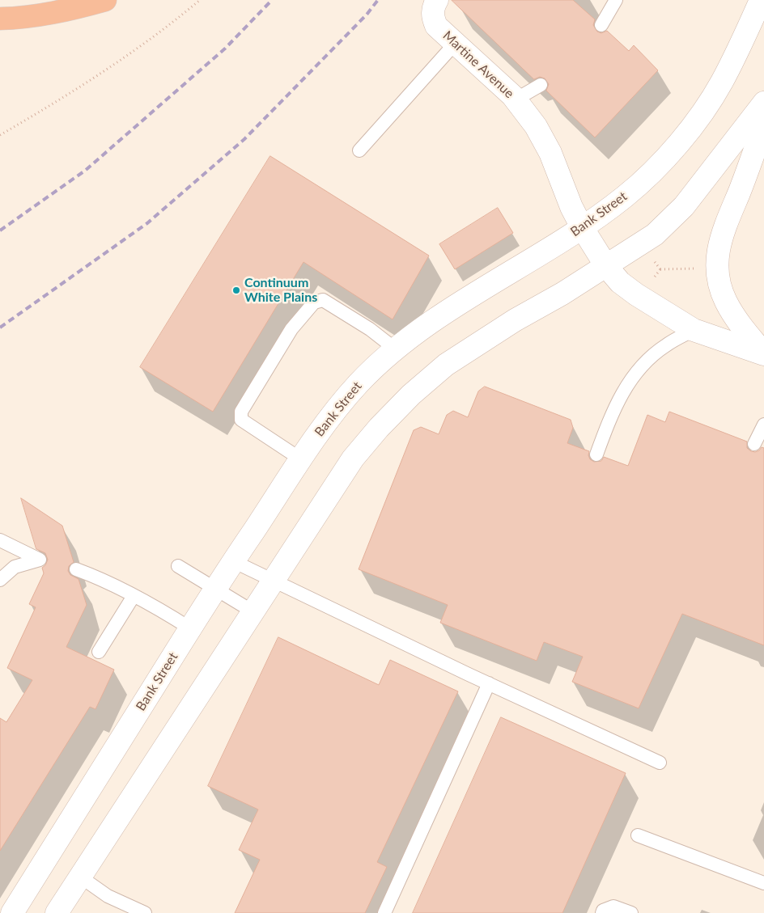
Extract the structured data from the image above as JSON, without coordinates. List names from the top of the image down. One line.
{"streets":{"street":["Martine Avenue","Bank Street"]},"crossings":[["Martine Avenue","Bank Street"]],"places":["Continuum White Plains"]}
